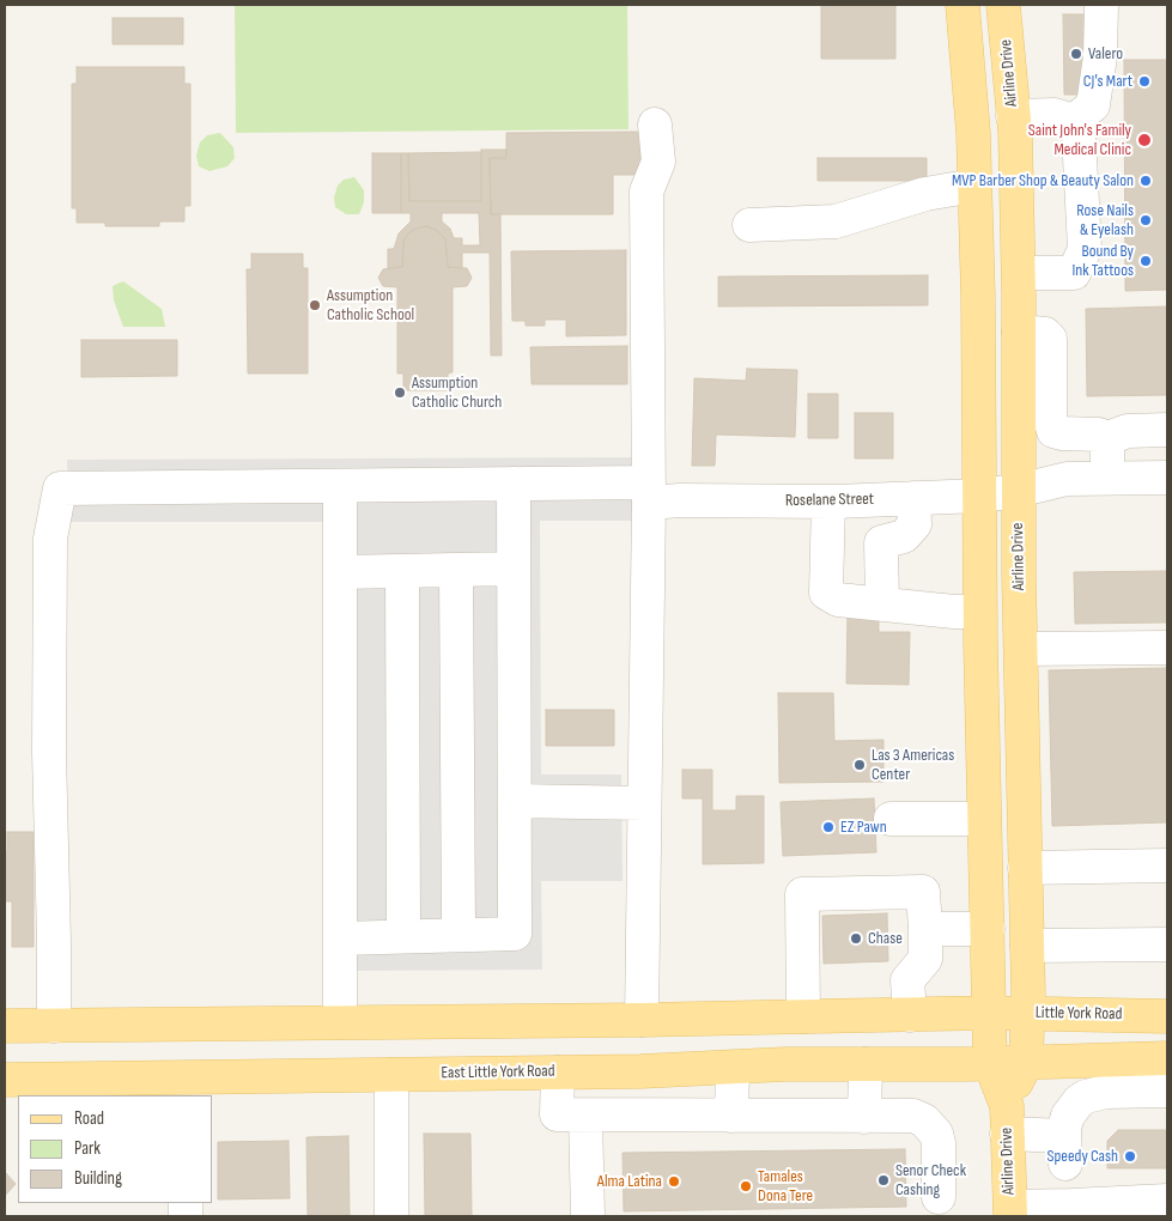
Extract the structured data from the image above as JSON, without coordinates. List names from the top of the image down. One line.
{"streets":{"main road":["Airline Drive","Little York Road","East Little York Road"],"street":["Roselane Street"]},"crossings":[["Airline Drive","Roselane Street"],["Airline Drive","Little York Road"],["Airline Drive","East Little York Road"]],"places":["Valero","CJ's Mart","Saint John's Family Medical Clinic","MVP Barber Shop & Beauty Salon","Rose Nails & Eyelash","Bound By Ink Tattoos","Assumption Catholic School","Assumption Catholic Church","Las 3 Americas Center","EZ Pawn","Chase","Speedy Cash","Senor Check Cashing","Alma Latina","Tamales Dona Tere"],"legend":["Road","Park","Building"]}
